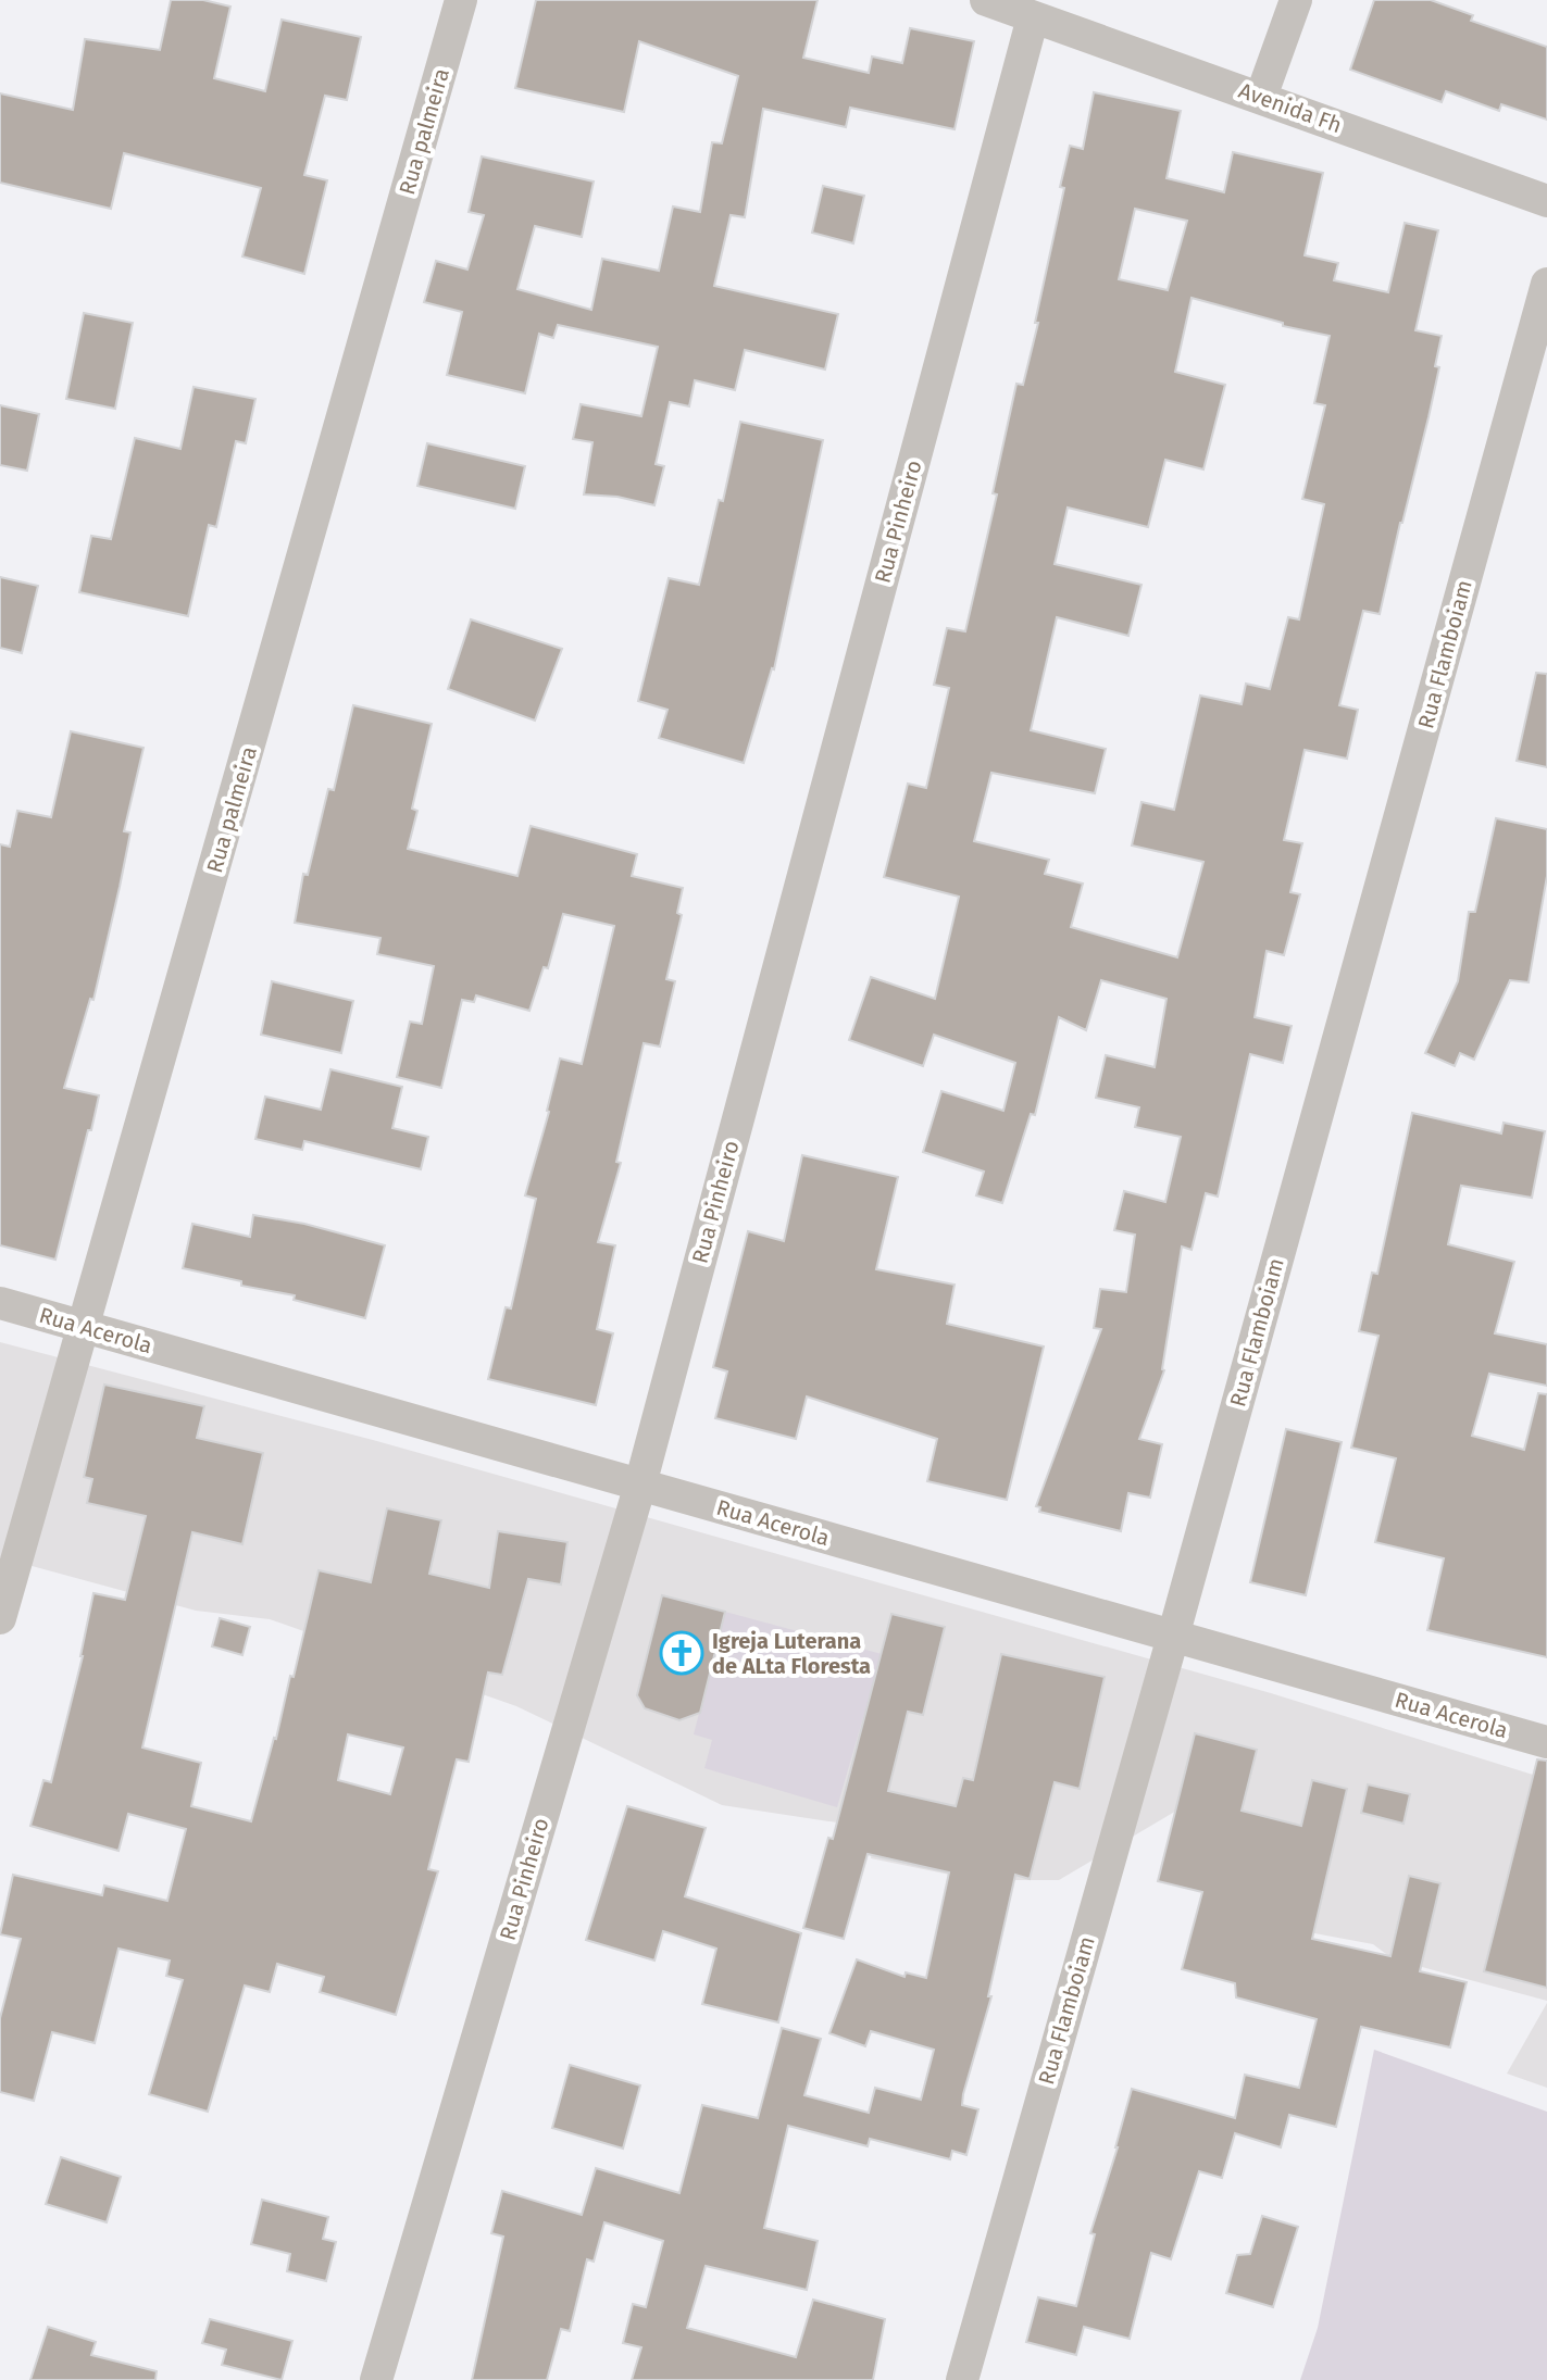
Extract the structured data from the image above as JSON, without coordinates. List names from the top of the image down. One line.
{"streets":{"street":["Avenida Fh","Rua palmeira","Rua Pinheiro","Rua Flamboiam","Rua Acerola"]},"crossings":[["Avenida Fh","Rua Pinheiro"],["Rua palmeira","Rua Acerola"],["Rua Pinheiro","Rua Acerola"],["Rua Flamboiam","Rua Acerola"]],"places":{"church":["Igreja Luterana de ALta Floresta"]}}
